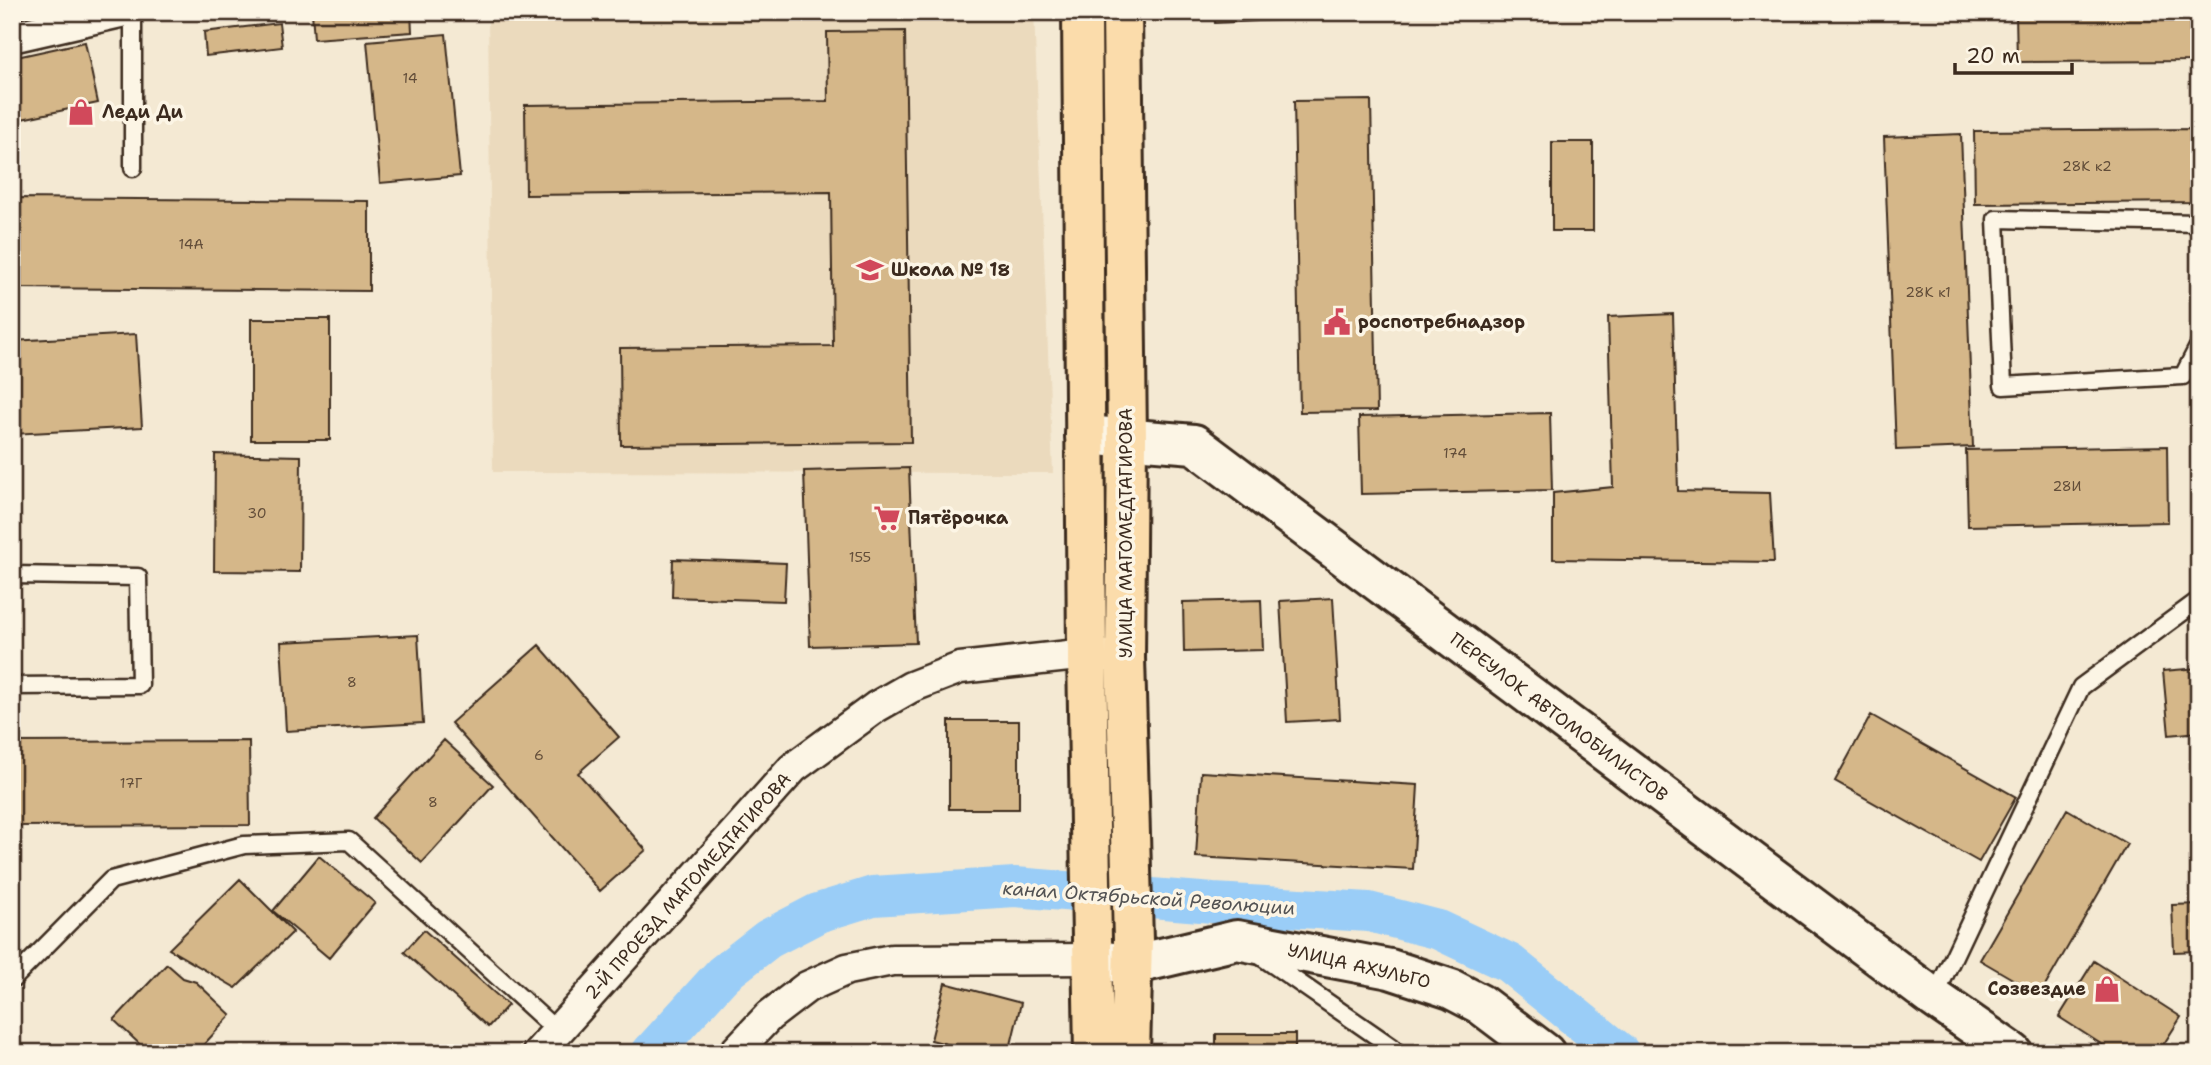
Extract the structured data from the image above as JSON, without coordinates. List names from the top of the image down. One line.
{"streets":{"main road":["УЛИЦА МАГОМЕДТАГИРОВА","ПЕРЕУЛОК АВТОМОБИЛИСТОВ","УЛИЦА АХУЛЬГО"],"street":["2-Й ПРОЕЗД МАГОМЕДТАГИРОВА"]},"crossings":[["УЛИЦА МАГОМЕДТАГИРОВА","ПЕРЕУЛОК АВТОМОБИЛИСТОВ"],["УЛИЦА МАГОМЕДТАГИРОВА","2-Й ПРОЕЗД МАГОМЕДТАГИРОВА"]],"water":["канал Октябрьской Революции"],"places":{"shop":["Леди Ди","Созвездие"],"school or university":["Школа № 18"],"public building":["роспотребнадзор"],"supermarket":["Пятёрочка"]},"house_numbers":["14","28К к2","14А","28К к1","174","28И","30","155","8","6","17Г","8"],"scale_bar":"20 m"}
